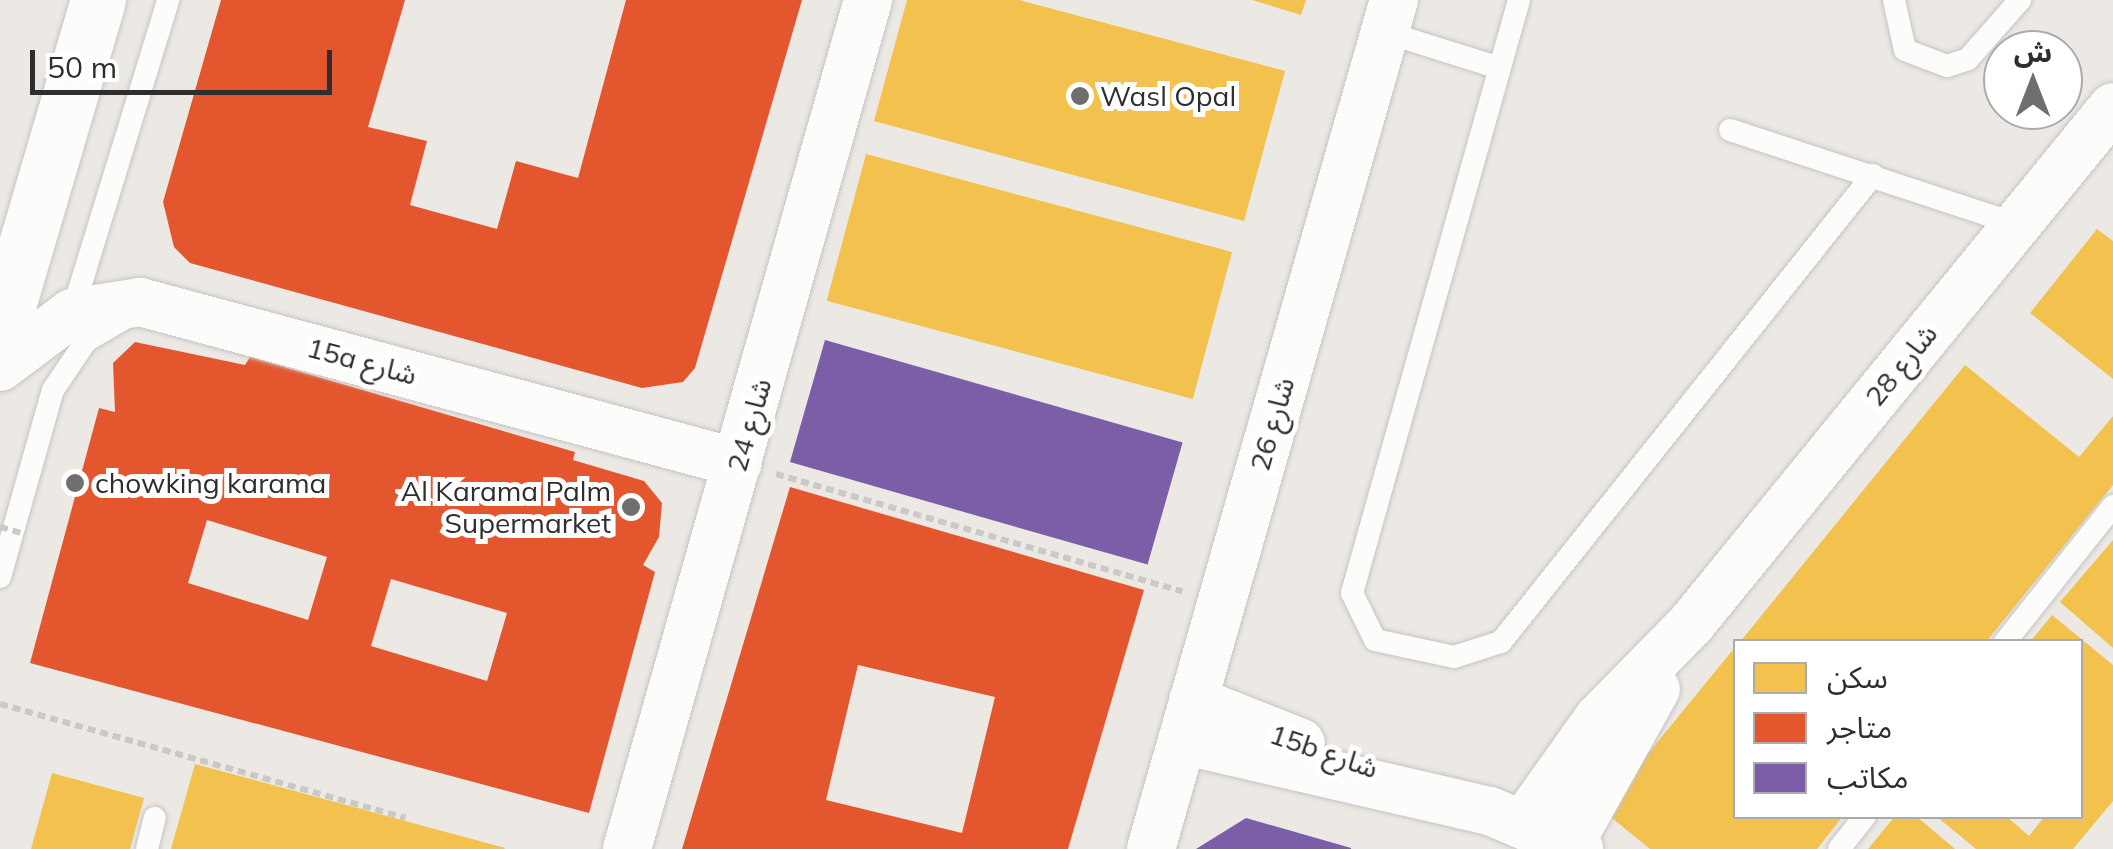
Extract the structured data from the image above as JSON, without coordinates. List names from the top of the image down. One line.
{"streets":{"street":["15a شارع","شارع 28","شارع 26","شارع 24","15b شارع"]},"crossings":[["15a شارع","شارع 24"],["شارع 28","15b شارع"],["شارع 26","15b شارع"]],"places":["Wasl Opal","chowking karama","Al Karama Palm Supermarket"],"legend":["سكن","متاجر","مكاتب"],"scale_bar":"50 m","north":"top"}
